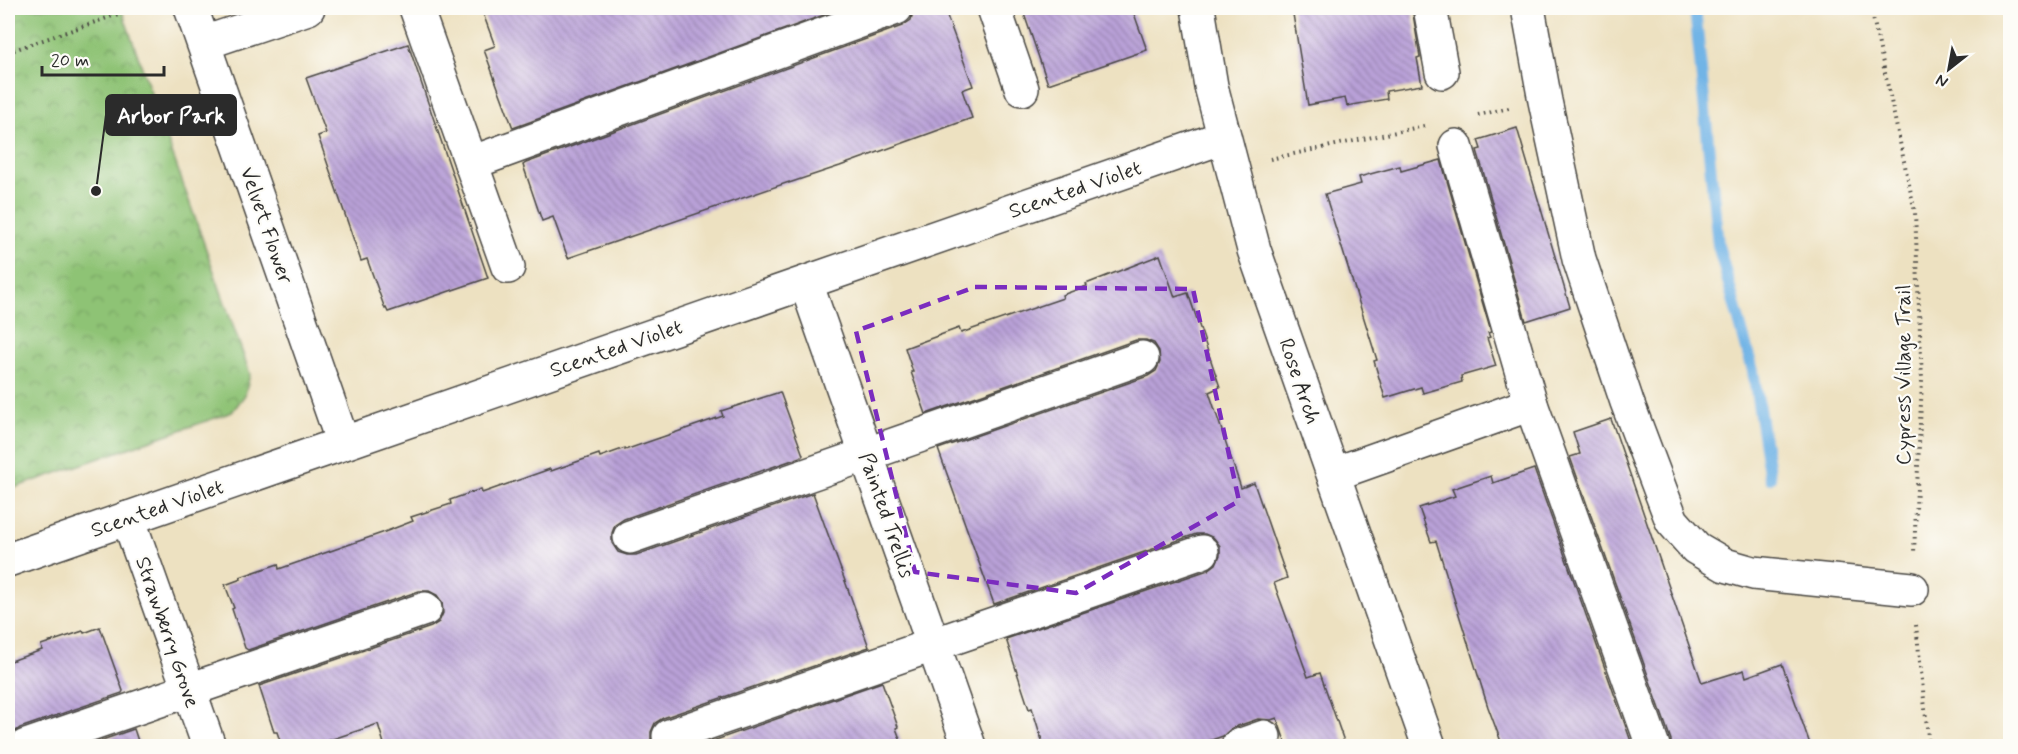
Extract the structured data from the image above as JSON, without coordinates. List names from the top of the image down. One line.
{"streets":{"street":["Scented Violet","Velvet Flower","Rose Arch","Painted Trellis","Strawberry Grove"],"path":["Cypress Village Trail"]},"crossings":[["Scented Violet","Velvet Flower"],["Scented Violet","Rose Arch"],["Scented Violet","Painted Trellis"],["Scented Violet","Strawberry Grove"]],"places":["Arbor Park"],"scale_bar":"20 m","north":"bottom left"}
